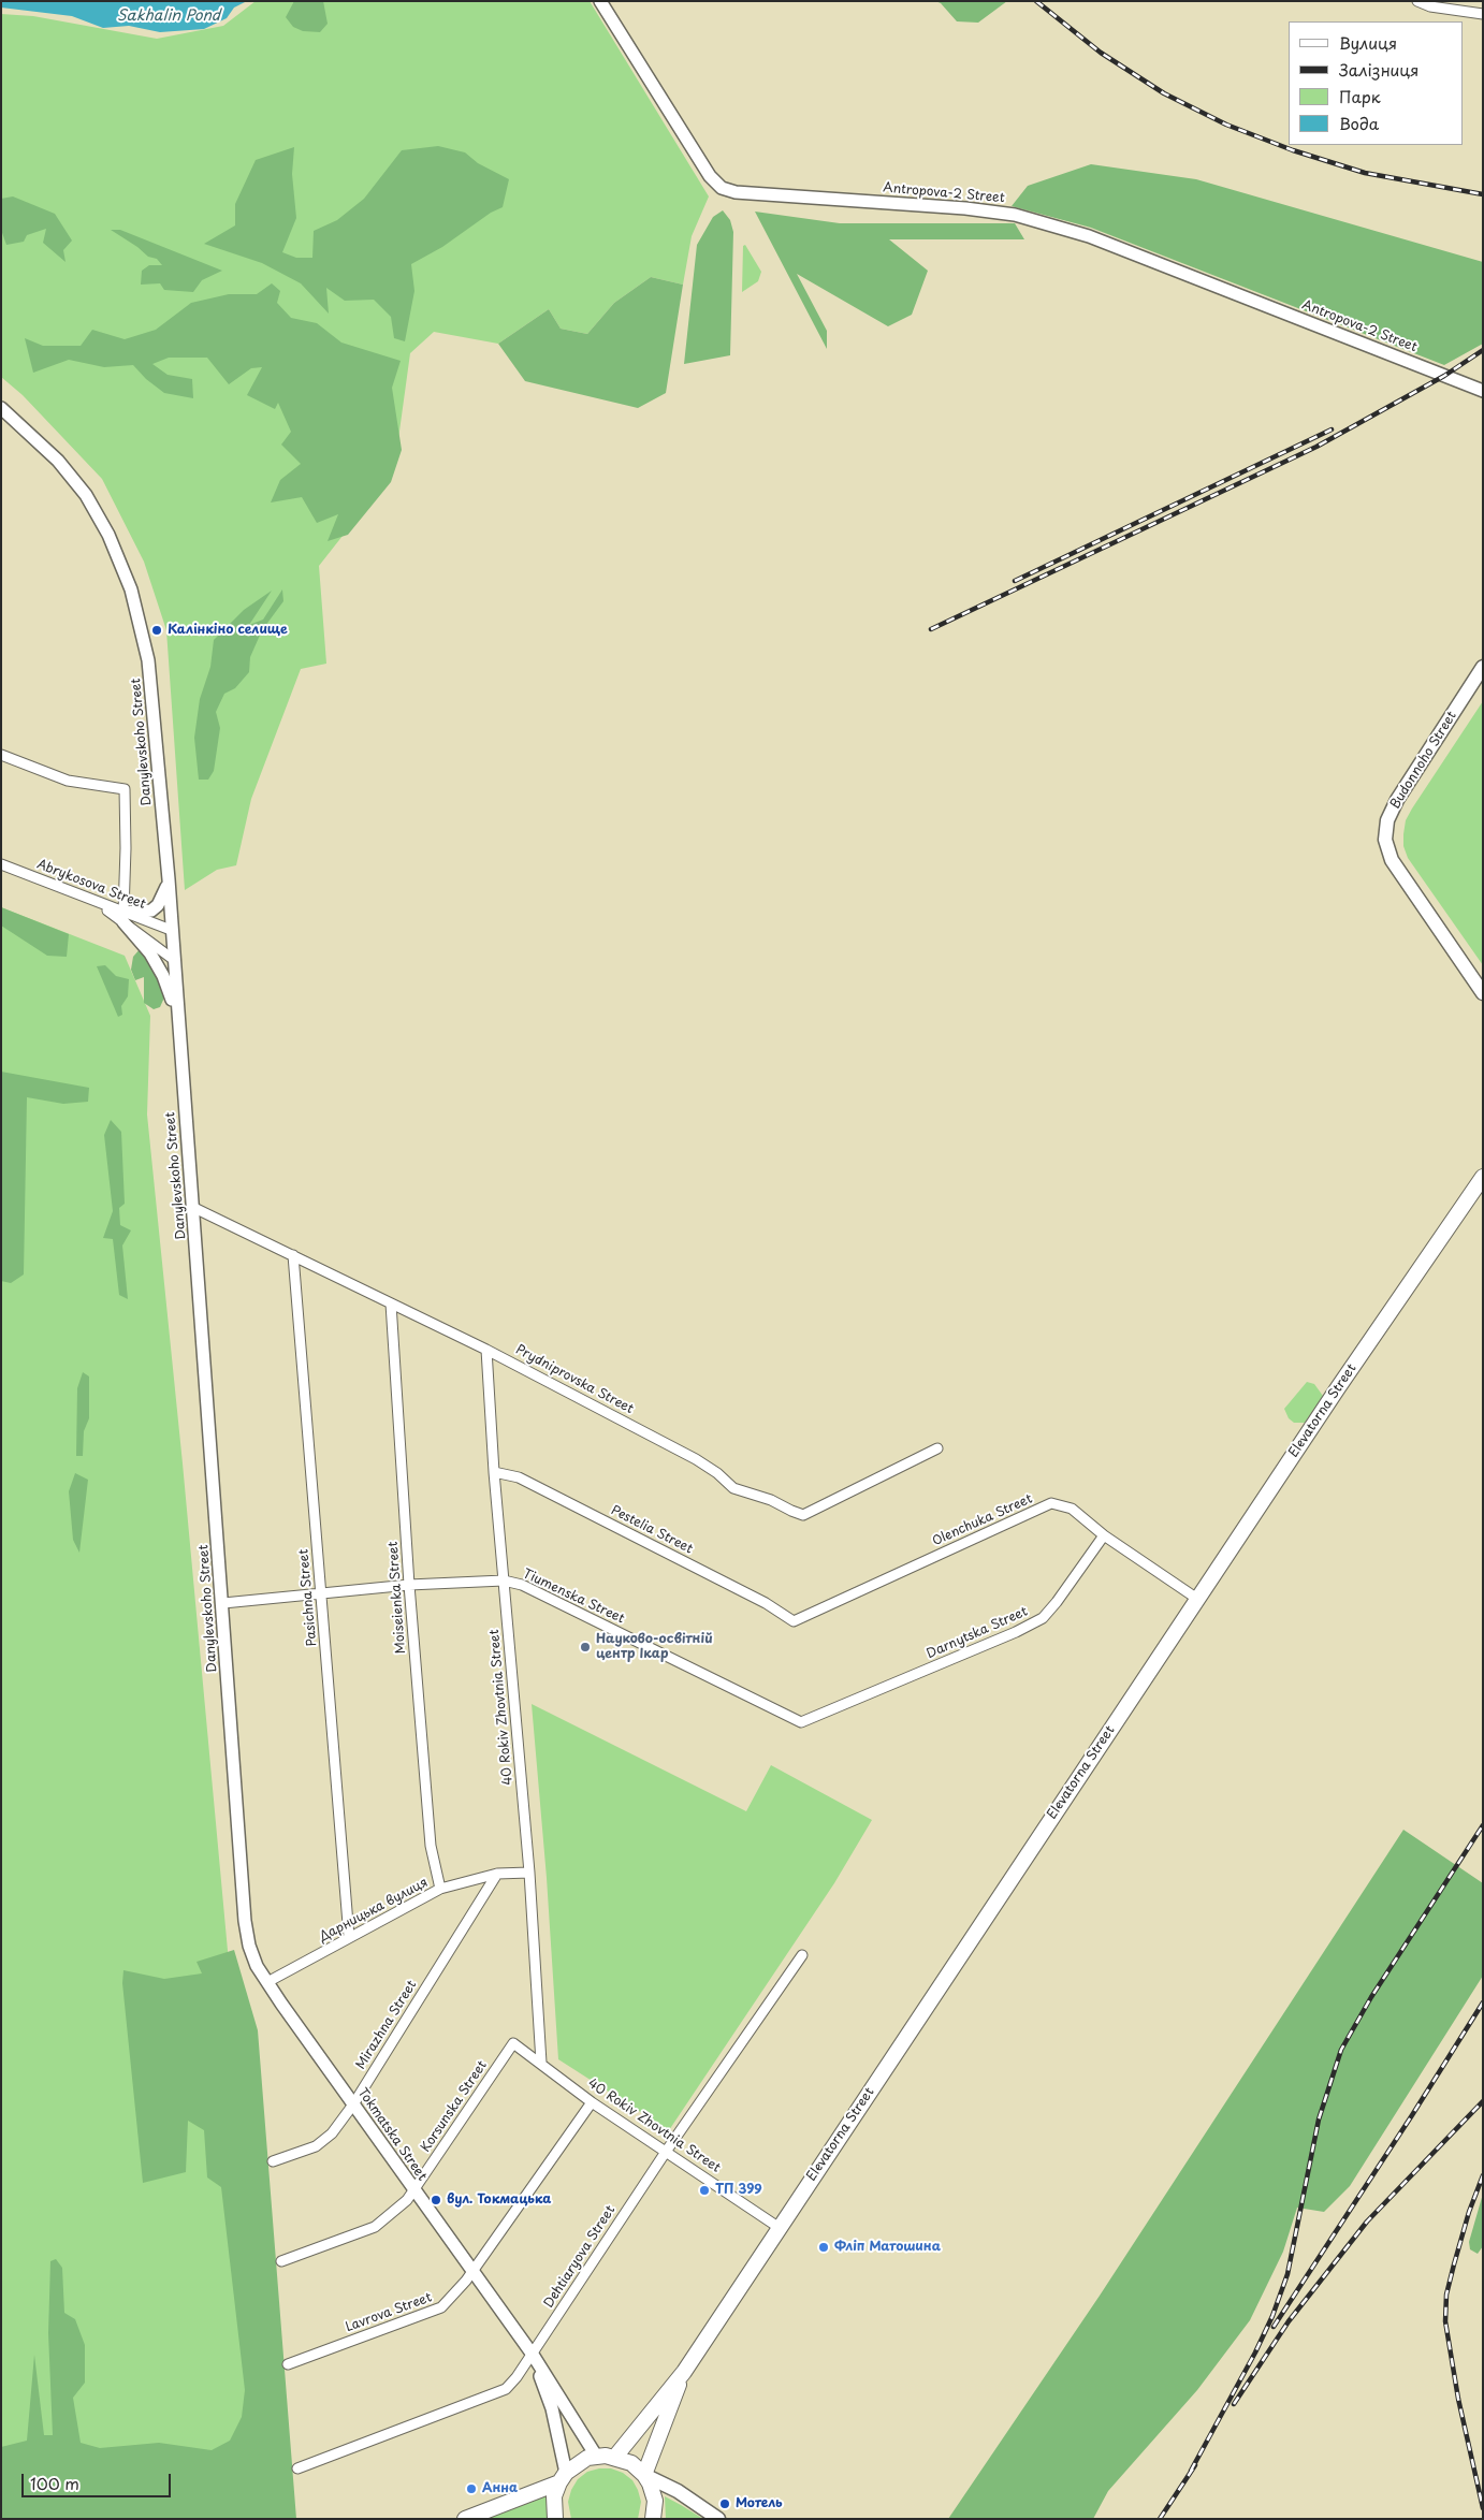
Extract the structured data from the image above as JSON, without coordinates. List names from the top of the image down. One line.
{"streets":{"main road":["Budonnoho Street","Elevatorna Street"],"street":["Antropova-2 Street","Danylevskoho Street","Abrykosova Street","Prydniprovska Street","Olenchuka Street","Pestelia Street","Tiumenska Street","Pasichna Street","Moiseienka Street","Darnytska Street","40 Rokiv Zhovtnia Street","Дарницька вулиця","Mirazhna Street","Korsunska Street","Tokmatska Street","Dehtiaryova Street","Lavrova Street"]},"crossings":[["Danylevskoho Street","Abrykosova Street"],["Danylevskoho Street","Prydniprovska Street"],["Danylevskoho Street","Tiumenska Street"],["Danylevskoho Street","Дарницька вулиця"],["Danylevskoho Street","Tokmatska Street"],["Prydniprovska Street","Pasichna Street"],["Prydniprovska Street","Moiseienka Street"],["Prydniprovska Street","40 Rokiv Zhovtnia Street"],["Elevatorna Street","Olenchuka Street"],["Elevatorna Street","40 Rokiv Zhovtnia Street"],["Olenchuka Street","Pestelia Street"],["Olenchuka Street","Darnytska Street"],["Pestelia Street","40 Rokiv Zhovtnia Street"],["Tiumenska Street","Pasichna Street"],["Tiumenska Street","Moiseienka Street"],["Tiumenska Street","Darnytska Street"],["Tiumenska Street","40 Rokiv Zhovtnia Street"],["Pasichna Street","Дарницька вулиця"],["Moiseienka Street","Дарницька вулиця"],["40 Rokiv Zhovtnia Street","Дарницька вулиця"],["40 Rokiv Zhovtnia Street","Korsunska Street"],["40 Rokiv Zhovtnia Street","Dehtiaryova Street"],["40 Rokiv Zhovtnia Street","Lavrova Street"],["Дарницька вулиця","Mirazhna Street"],["Дарницька вулиця","Tokmatska Street"],["Mirazhna Street","Tokmatska Street"],["Korsunska Street","Tokmatska Street"],["Tokmatska Street","Dehtiaryova Street"],["Tokmatska Street","Lavrova Street"]],"water":["Sakhalin Pond"],"places":["Калінкіно селище","Науково-освітній центр Ікар","ТП 399","вул. Токмацька","Фліп Матошина","Анна","Мотель"],"legend":["Вулиця","Залізниця","Парк","Вода"],"scale_bar":"100 m"}
